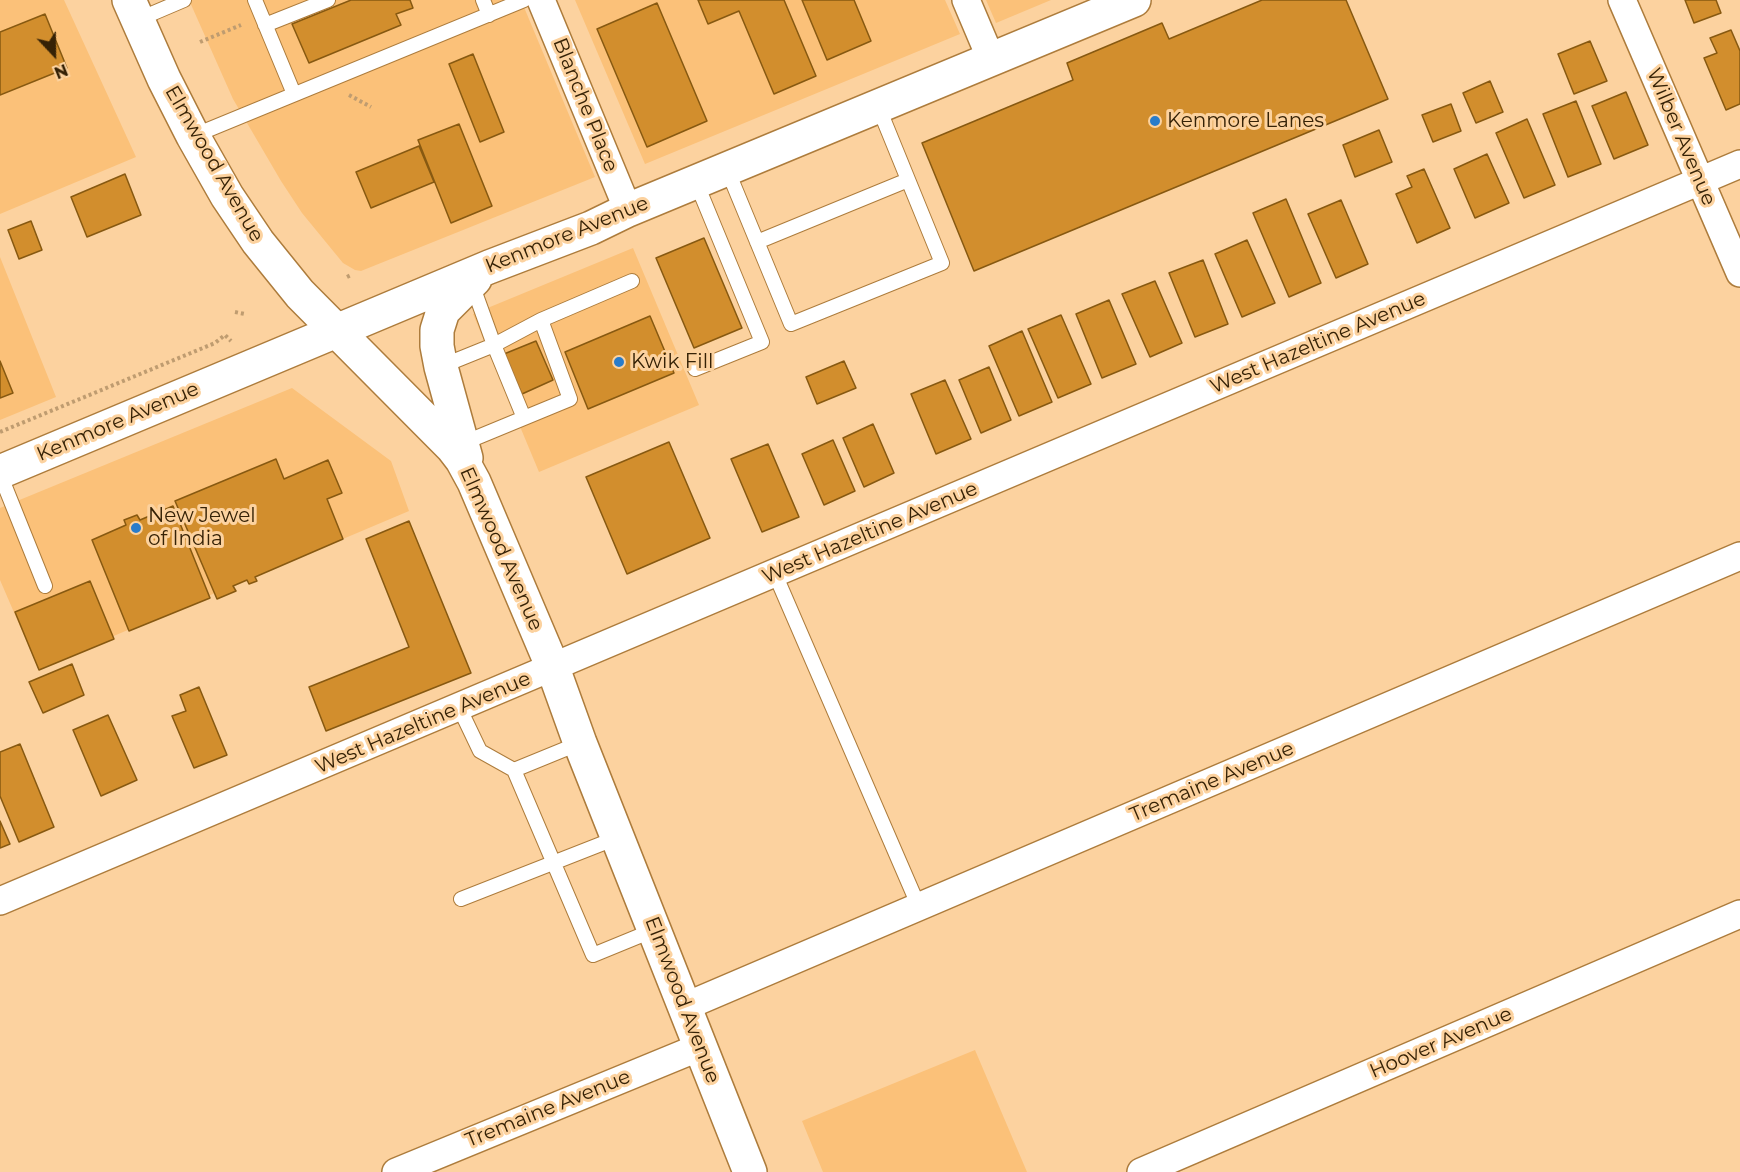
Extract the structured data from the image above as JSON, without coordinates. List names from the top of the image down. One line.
{"streets":{"street":["Blanche Place","Wilber Avenue","Elmwood Avenue","Kenmore Avenue","West Hazeltine Avenue","Tremaine Avenue","Hoover Avenue"]},"crossings":[["Blanche Place","Kenmore Avenue"],["Wilber Avenue","West Hazeltine Avenue"],["Elmwood Avenue","Kenmore Avenue"],["Elmwood Avenue","West Hazeltine Avenue"],["Elmwood Avenue","Tremaine Avenue"]],"places":["Kenmore Lanes","Kwik Fill","New Jewel of India"],"north":"bottom"}
